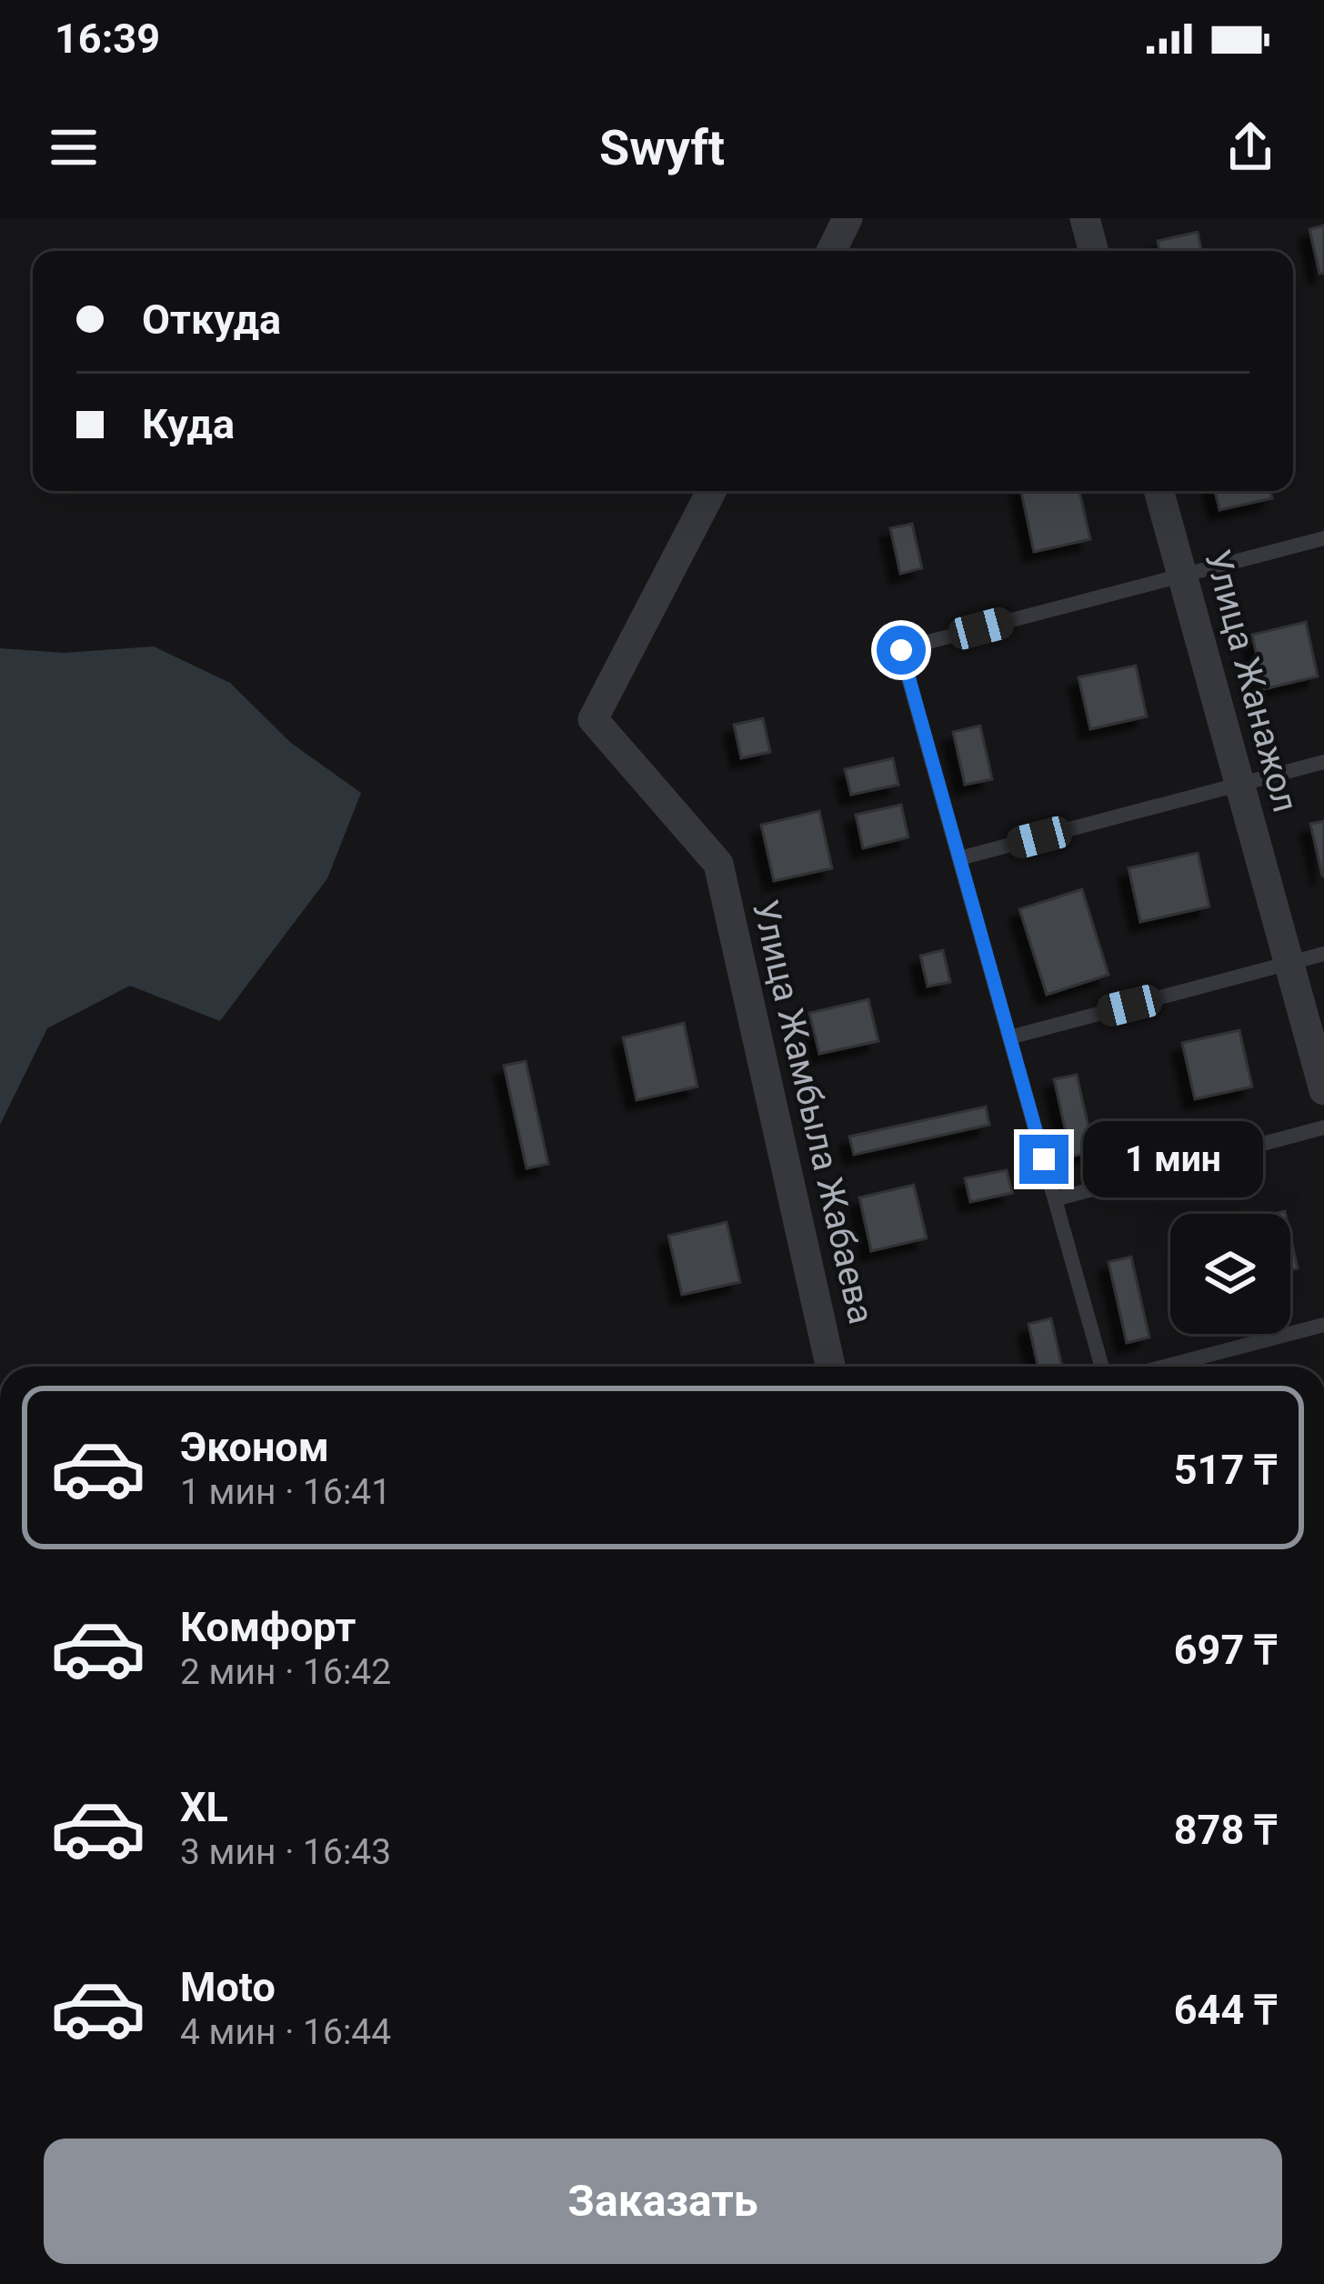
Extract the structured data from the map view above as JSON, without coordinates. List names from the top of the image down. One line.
{"streets":{"street":["Улица Жанажол","Улица Жамбыла Жабаева"]},"page":{"status":"16:39","header":"Swyft","banner":["Откуда","Куда"],"bubble":"1 мин","list":[{"name":"Эконом","note":"1 мин · 16:41","value":"517 ₸"},{"name":"Комфорт","note":"2 мин · 16:42","value":"697 ₸"},{"name":"XL","note":"3 мин · 16:43","value":"878 ₸"},{"name":"Moto","note":"4 мин · 16:44","value":"644 ₸"}],"buttons":"Заказать"}}
